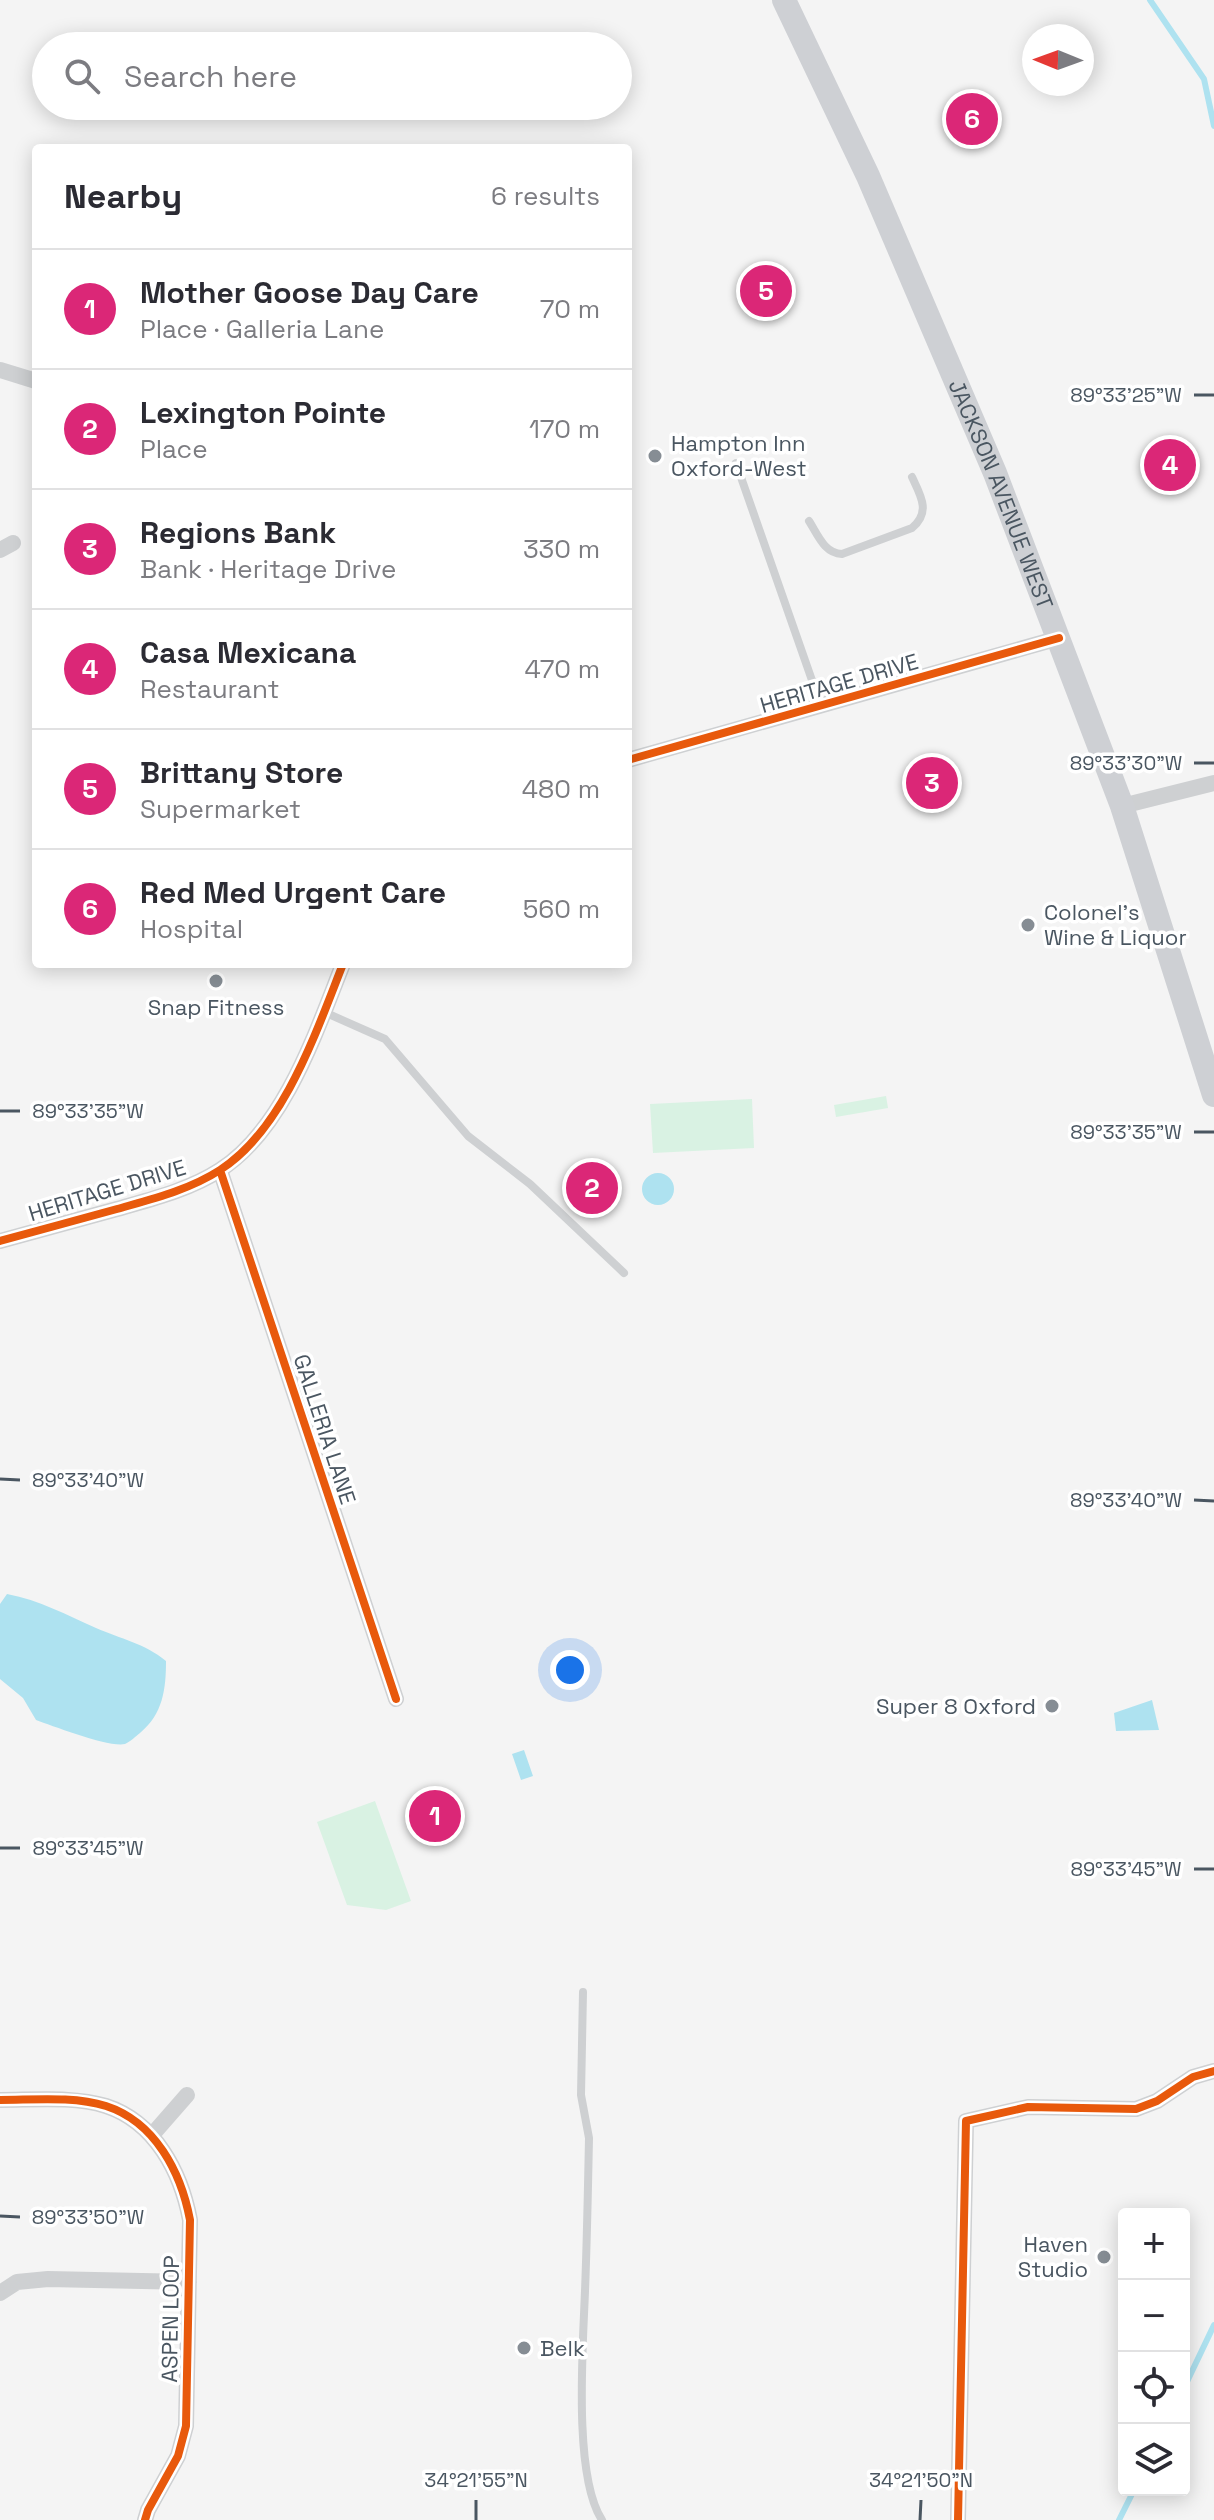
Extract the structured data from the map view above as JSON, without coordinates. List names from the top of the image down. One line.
{"streets":{"main road":["JACKSON AVENUE WEST"],"street":["HERITAGE DRIVE","GALLERIA LANE","ASPEN LOOP"]},"crossings":[["JACKSON AVENUE WEST","HERITAGE DRIVE"],["HERITAGE DRIVE","GALLERIA LANE"]],"places":["Hampton Inn Oxford-West","Colonel's Wine & Liquor","Snap Fitness","Super 8 Oxford","Haven Studio","Belk"],"north":"left","page":{"search":"Search here","pins":["6","5","4","3","2","1"],"heading":["Nearby","6 results"],"list":[{"mark":"1","name":"Mother Goose Day Care","note":"Place · Galleria Lane","value":"70 m"},{"mark":"2","name":"Lexington Pointe","note":"Place","value":"170 m"},{"mark":"3","name":"Regions Bank","note":"Bank · Heritage Drive","value":"330 m"},{"mark":"4","name":"Casa Mexicana","note":"Restaurant","value":"470 m"},{"mark":"5","name":"Brittany Store","note":"Supermarket","value":"480 m"},{"mark":"6","name":"Red Med Urgent Care","note":"Hospital","value":"560 m"}],"map_buttons":["+","−"]},"coordinates":["89°33'25\"W","89°33'30\"W","89°33'35\"W","89°33'40\"W","89°33'45\"W","89°33'50\"W","34°21'55\"N","34°21'50\"N"]}
